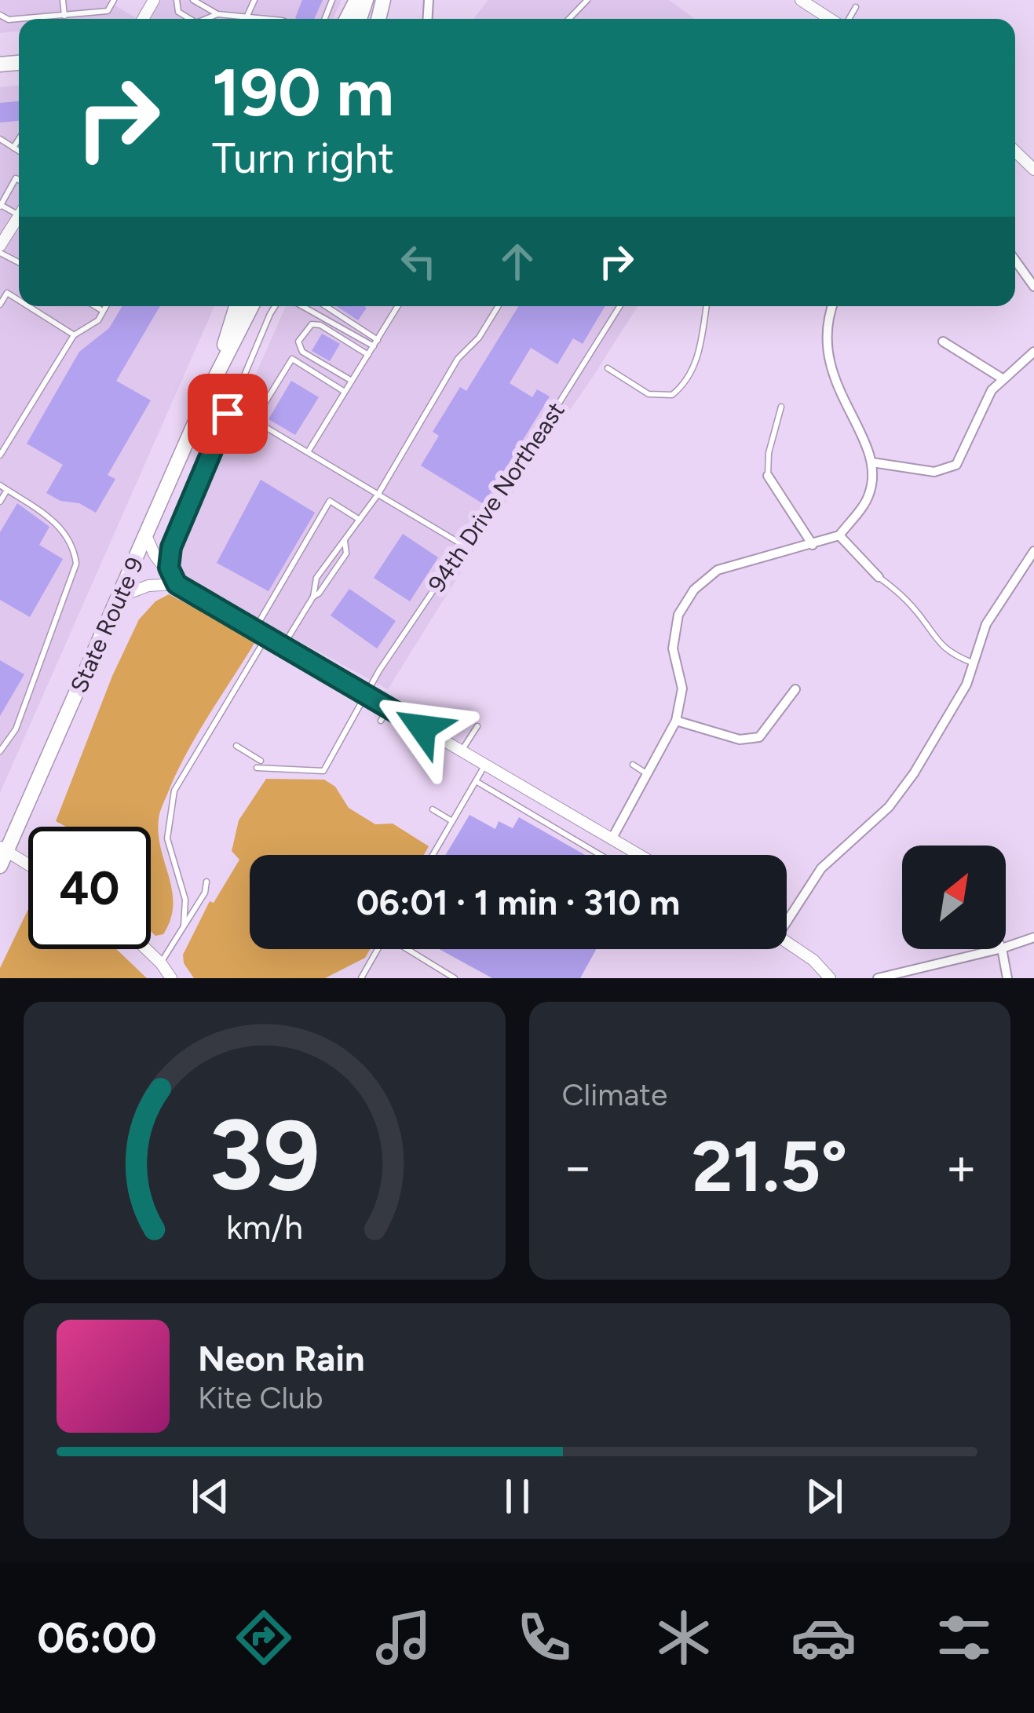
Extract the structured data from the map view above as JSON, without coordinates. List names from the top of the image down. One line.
{"streets":{"main road":["State Route 9"],"lane":["94th Drive Northeast"]},"north":"top right","page":{"turn":["190 m","Turn right"],"limit":"40","trip":"06:01 · 1 min · 310 m","tile":"Climate","heat":["−","21.5°","+"],"song":["Neon Rain","Kite Club"],"tabs":"06:00","gauge":["39","km/h"]}}
